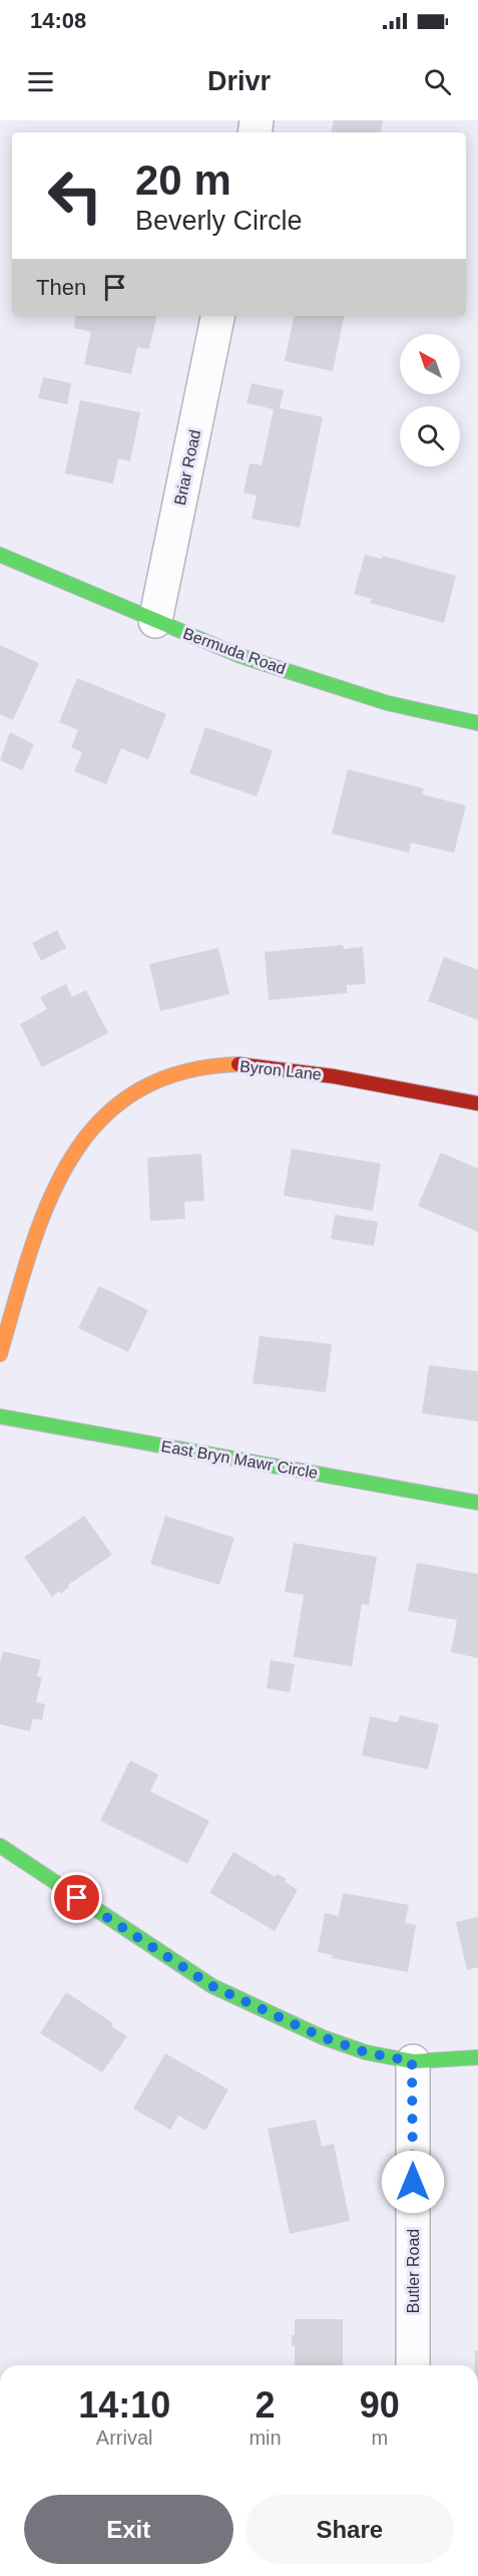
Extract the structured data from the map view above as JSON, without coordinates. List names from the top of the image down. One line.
{"streets":{"street":["Briar Road","Bermuda Road","Byron Lane","East Bryn Mawr Circle","Butler Road"]},"crossings":[["Briar Road","Bermuda Road"]],"north":"top left","page":{"status":"14:08","header":"Drivr","turn":["20 m","Beverly Circle"],"then":"Then","eta":["14:10","Arrival","2","min","90","m"],"buttons":["Exit","Share"]}}
